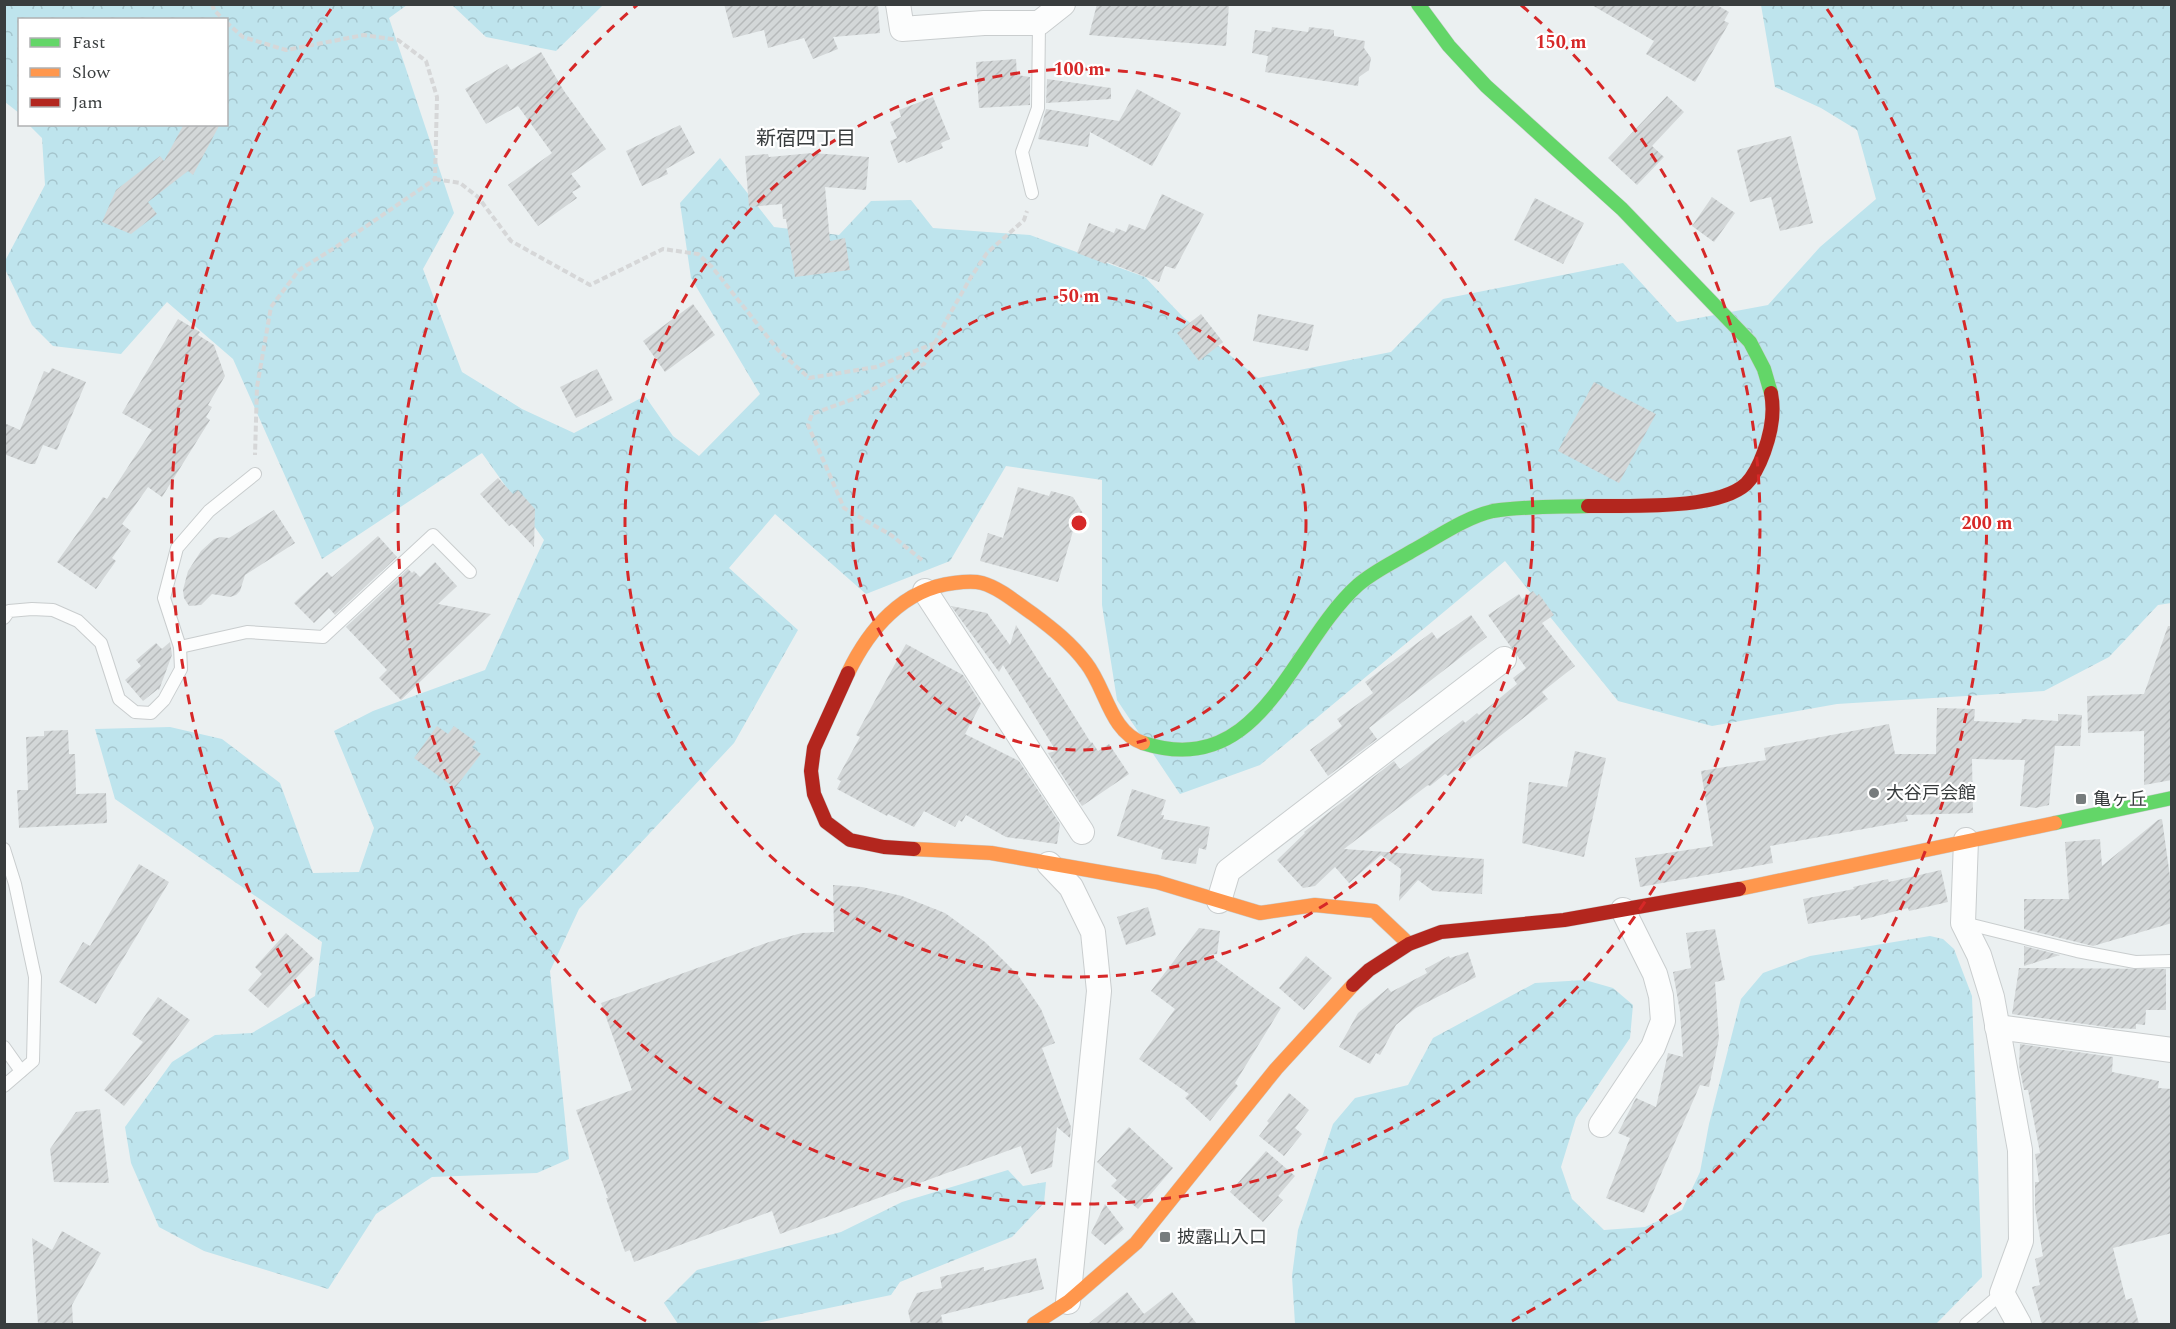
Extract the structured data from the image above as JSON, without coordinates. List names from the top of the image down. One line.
{"districts":["新宿四丁目"],"places":{"other":["大谷戸会館"],"transit":["亀ヶ丘","披露山入口"]},"legend":["Fast","Slow","Jam"],"rings":["150 m","100 m","50 m","200 m"]}
